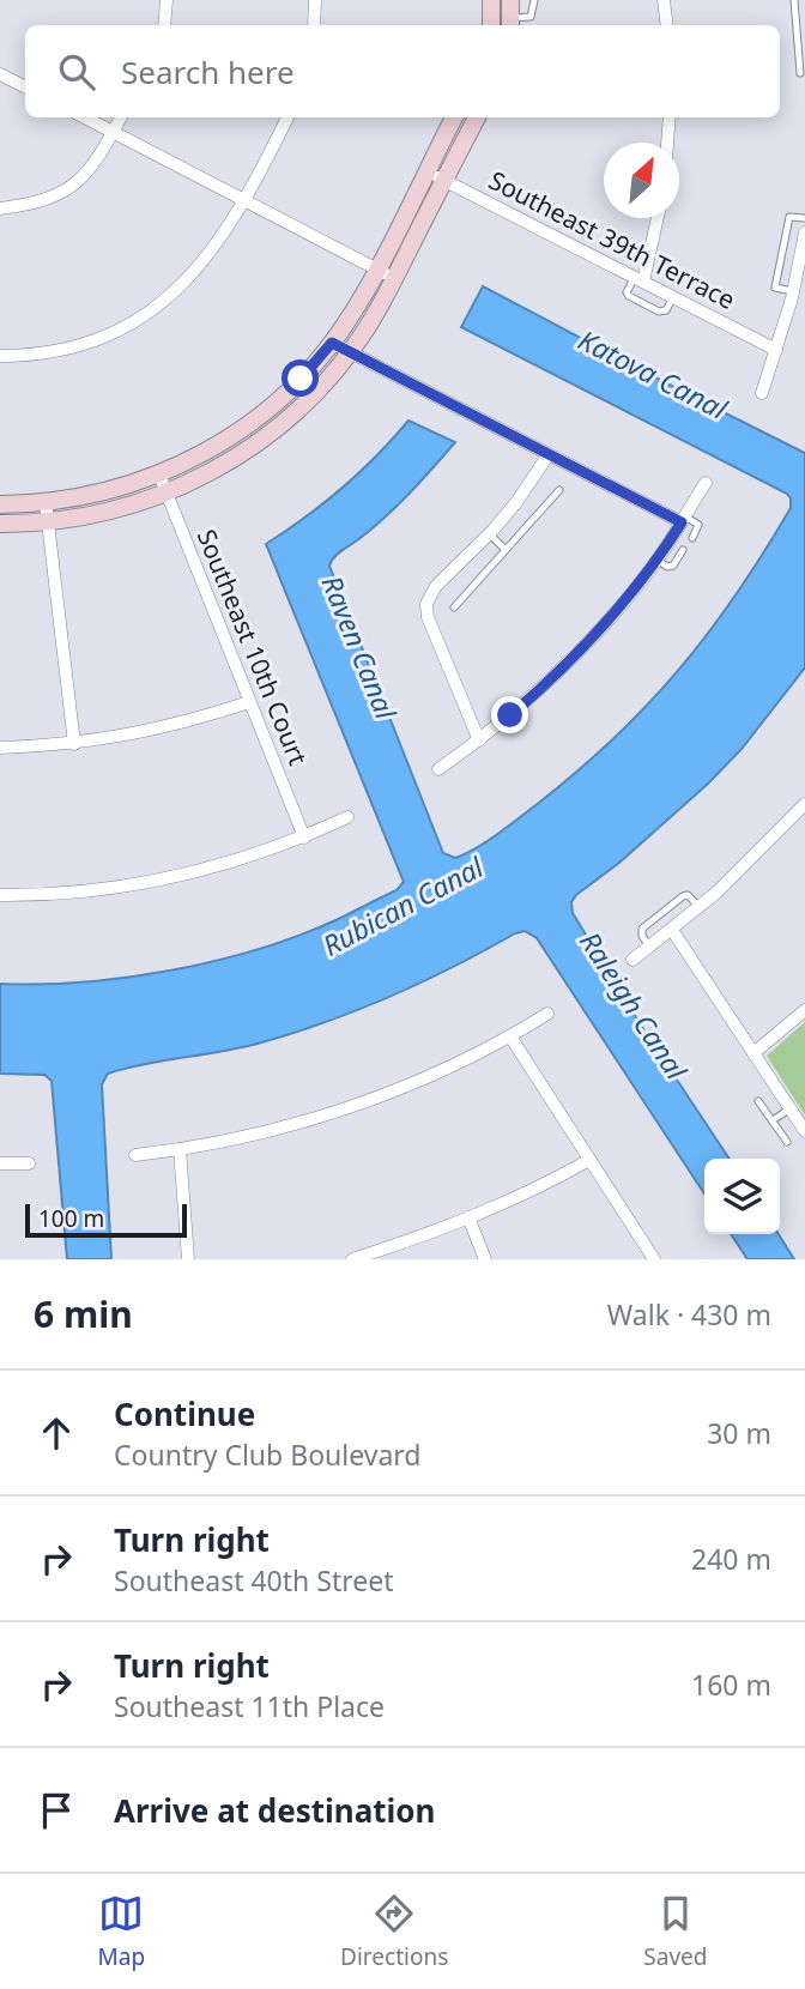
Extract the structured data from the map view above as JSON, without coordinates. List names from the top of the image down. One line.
{"streets":{"street":["Southeast 39th Terrace","Southeast 10th Court"]},"water":["Katova Canal","Raven Canal","Rubican Canal","Raleigh Canal"],"scale_bar":"100 m","north":"top right","page":{"search":"Search here","scale":"100 m","heading":["6 min","Walk · 430 m"],"list":[["Continue","Country Club Boulevard","30 m"],["Turn right","Southeast 40th Street","240 m"],["Turn right","Southeast 11th Place","160 m"],"Arrive at destination"],"nav":["Map","Directions","Saved"]}}
